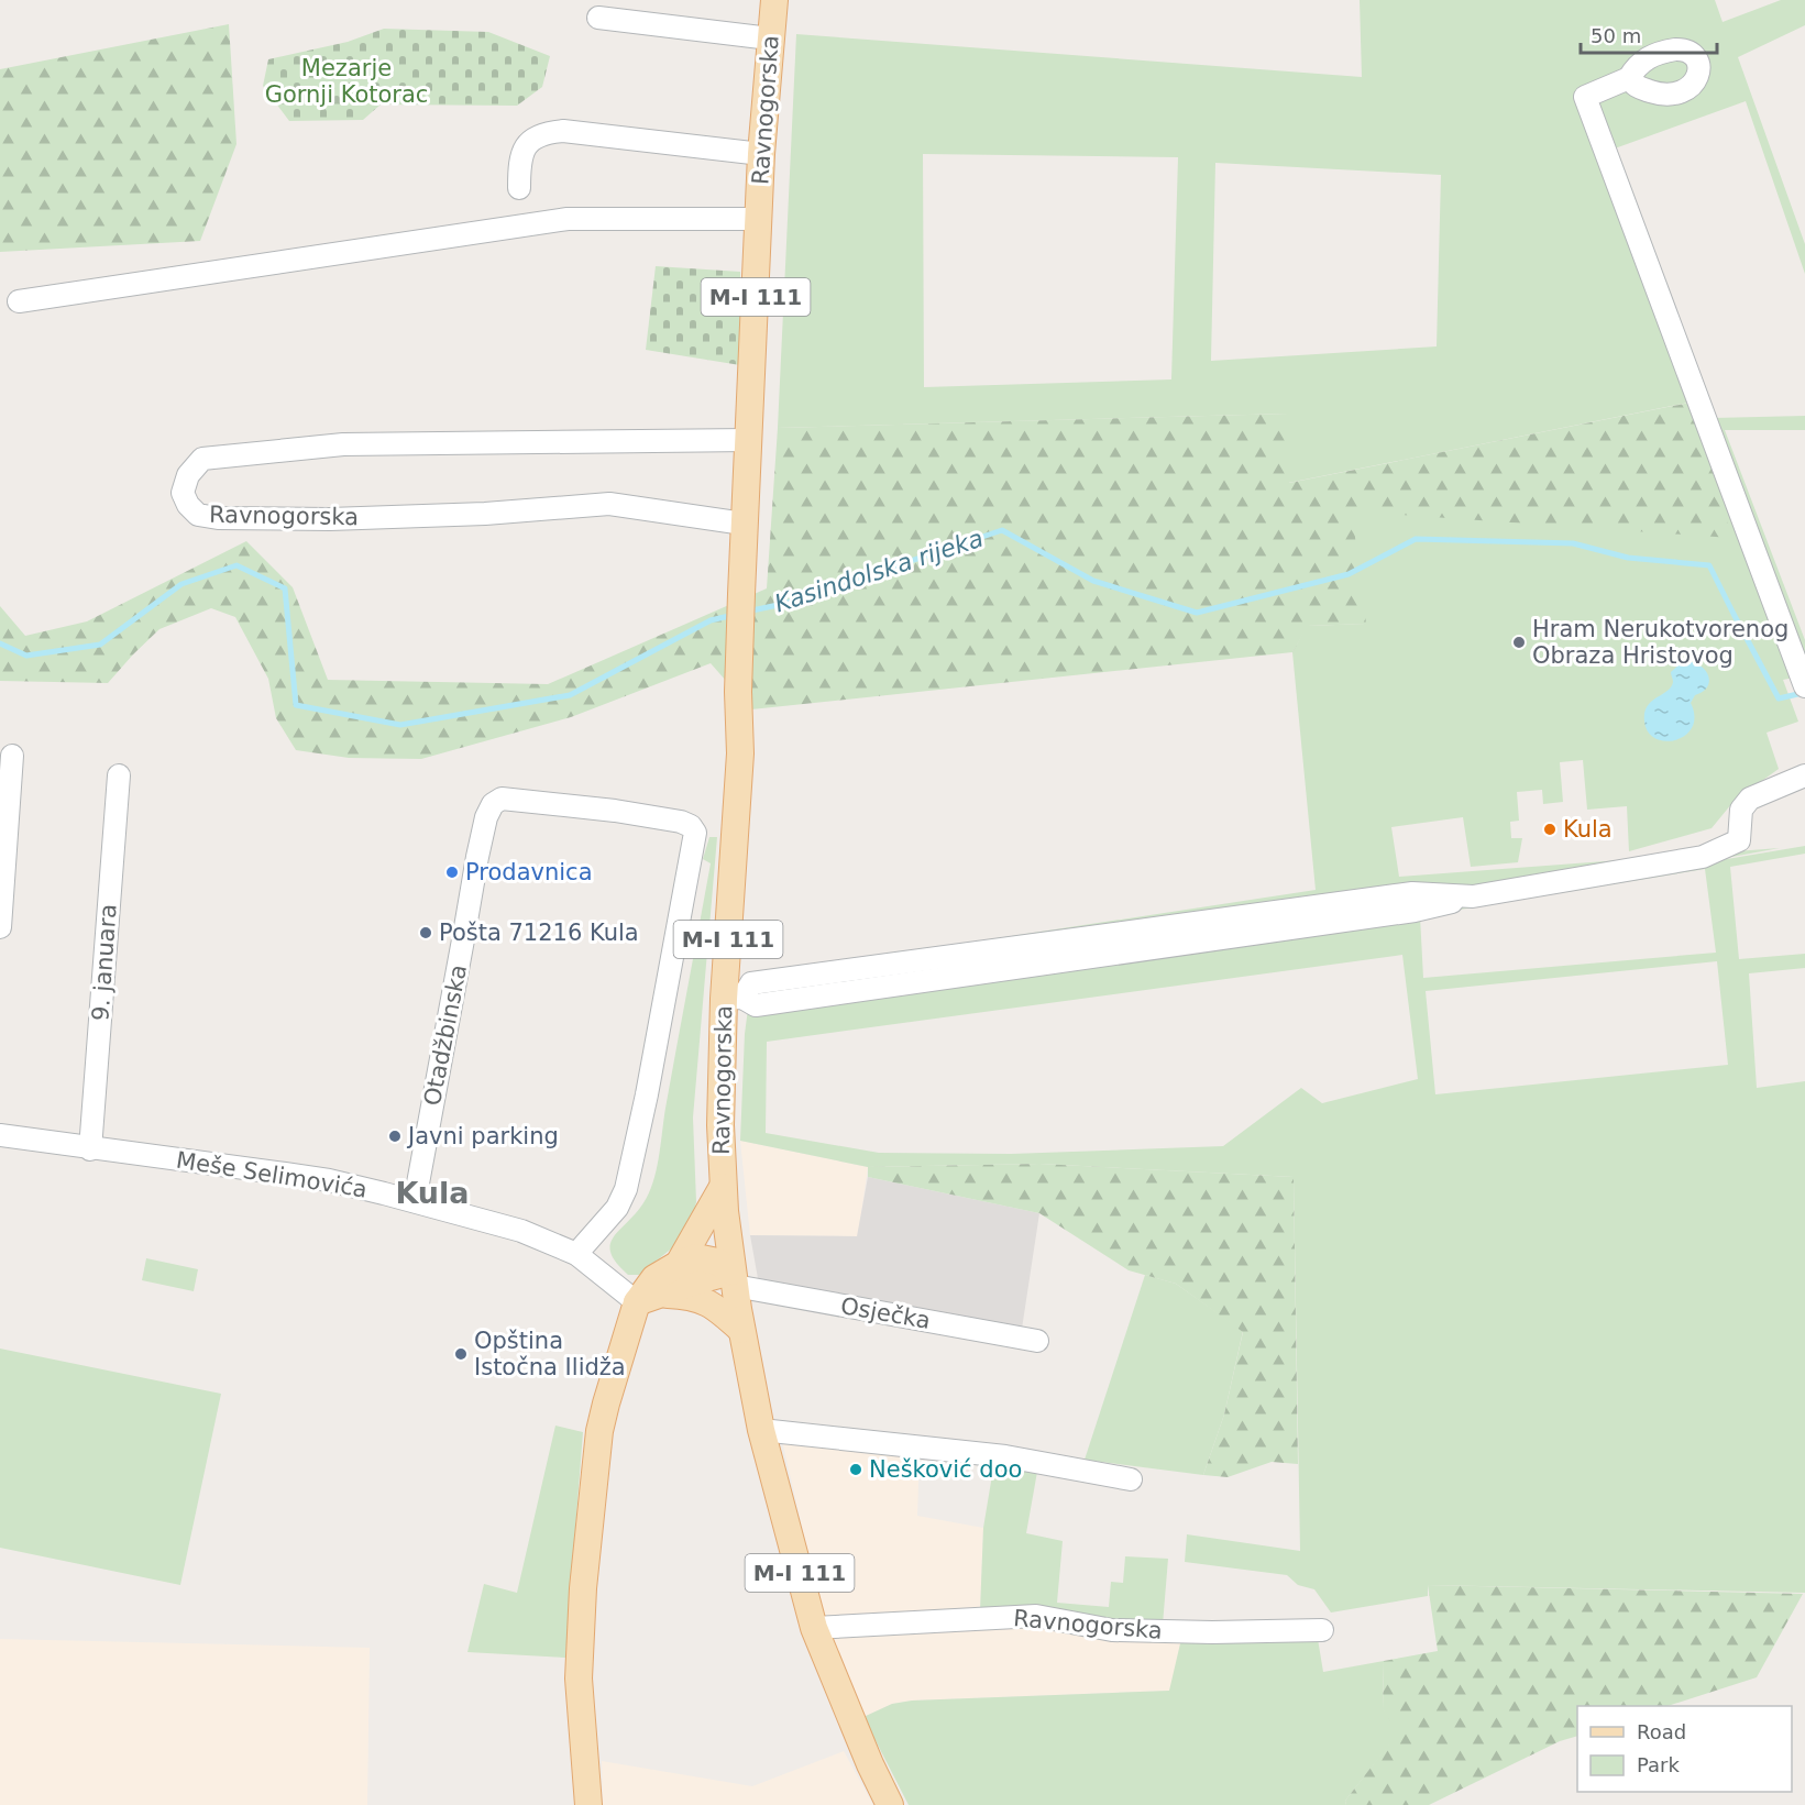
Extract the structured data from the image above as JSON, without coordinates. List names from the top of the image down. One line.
{"streets":{"main road":["Ravnogorska","M-I 111"],"street":["9. januara","Otadžbinska","Meše Selimovića","Osječka"]},"crossings":[["Ravnogorska","Osječka"],["9. januara","Meše Selimovića"],["Otadžbinska","Meše Selimovića"]],"districts":["Kula"],"water":["Kasindolska rijeka"],"parks":["Mezarje Gornji Kotorac"],"places":["Hram Nerukotvorenog Obraza Hristovog","Kula","Prodavnica","Pošta 71216 Kula","Javni parking","Opština Istočna Ilidža","Nešković doo"],"legend":["Road","Park"],"scale_bar":"50 m"}
